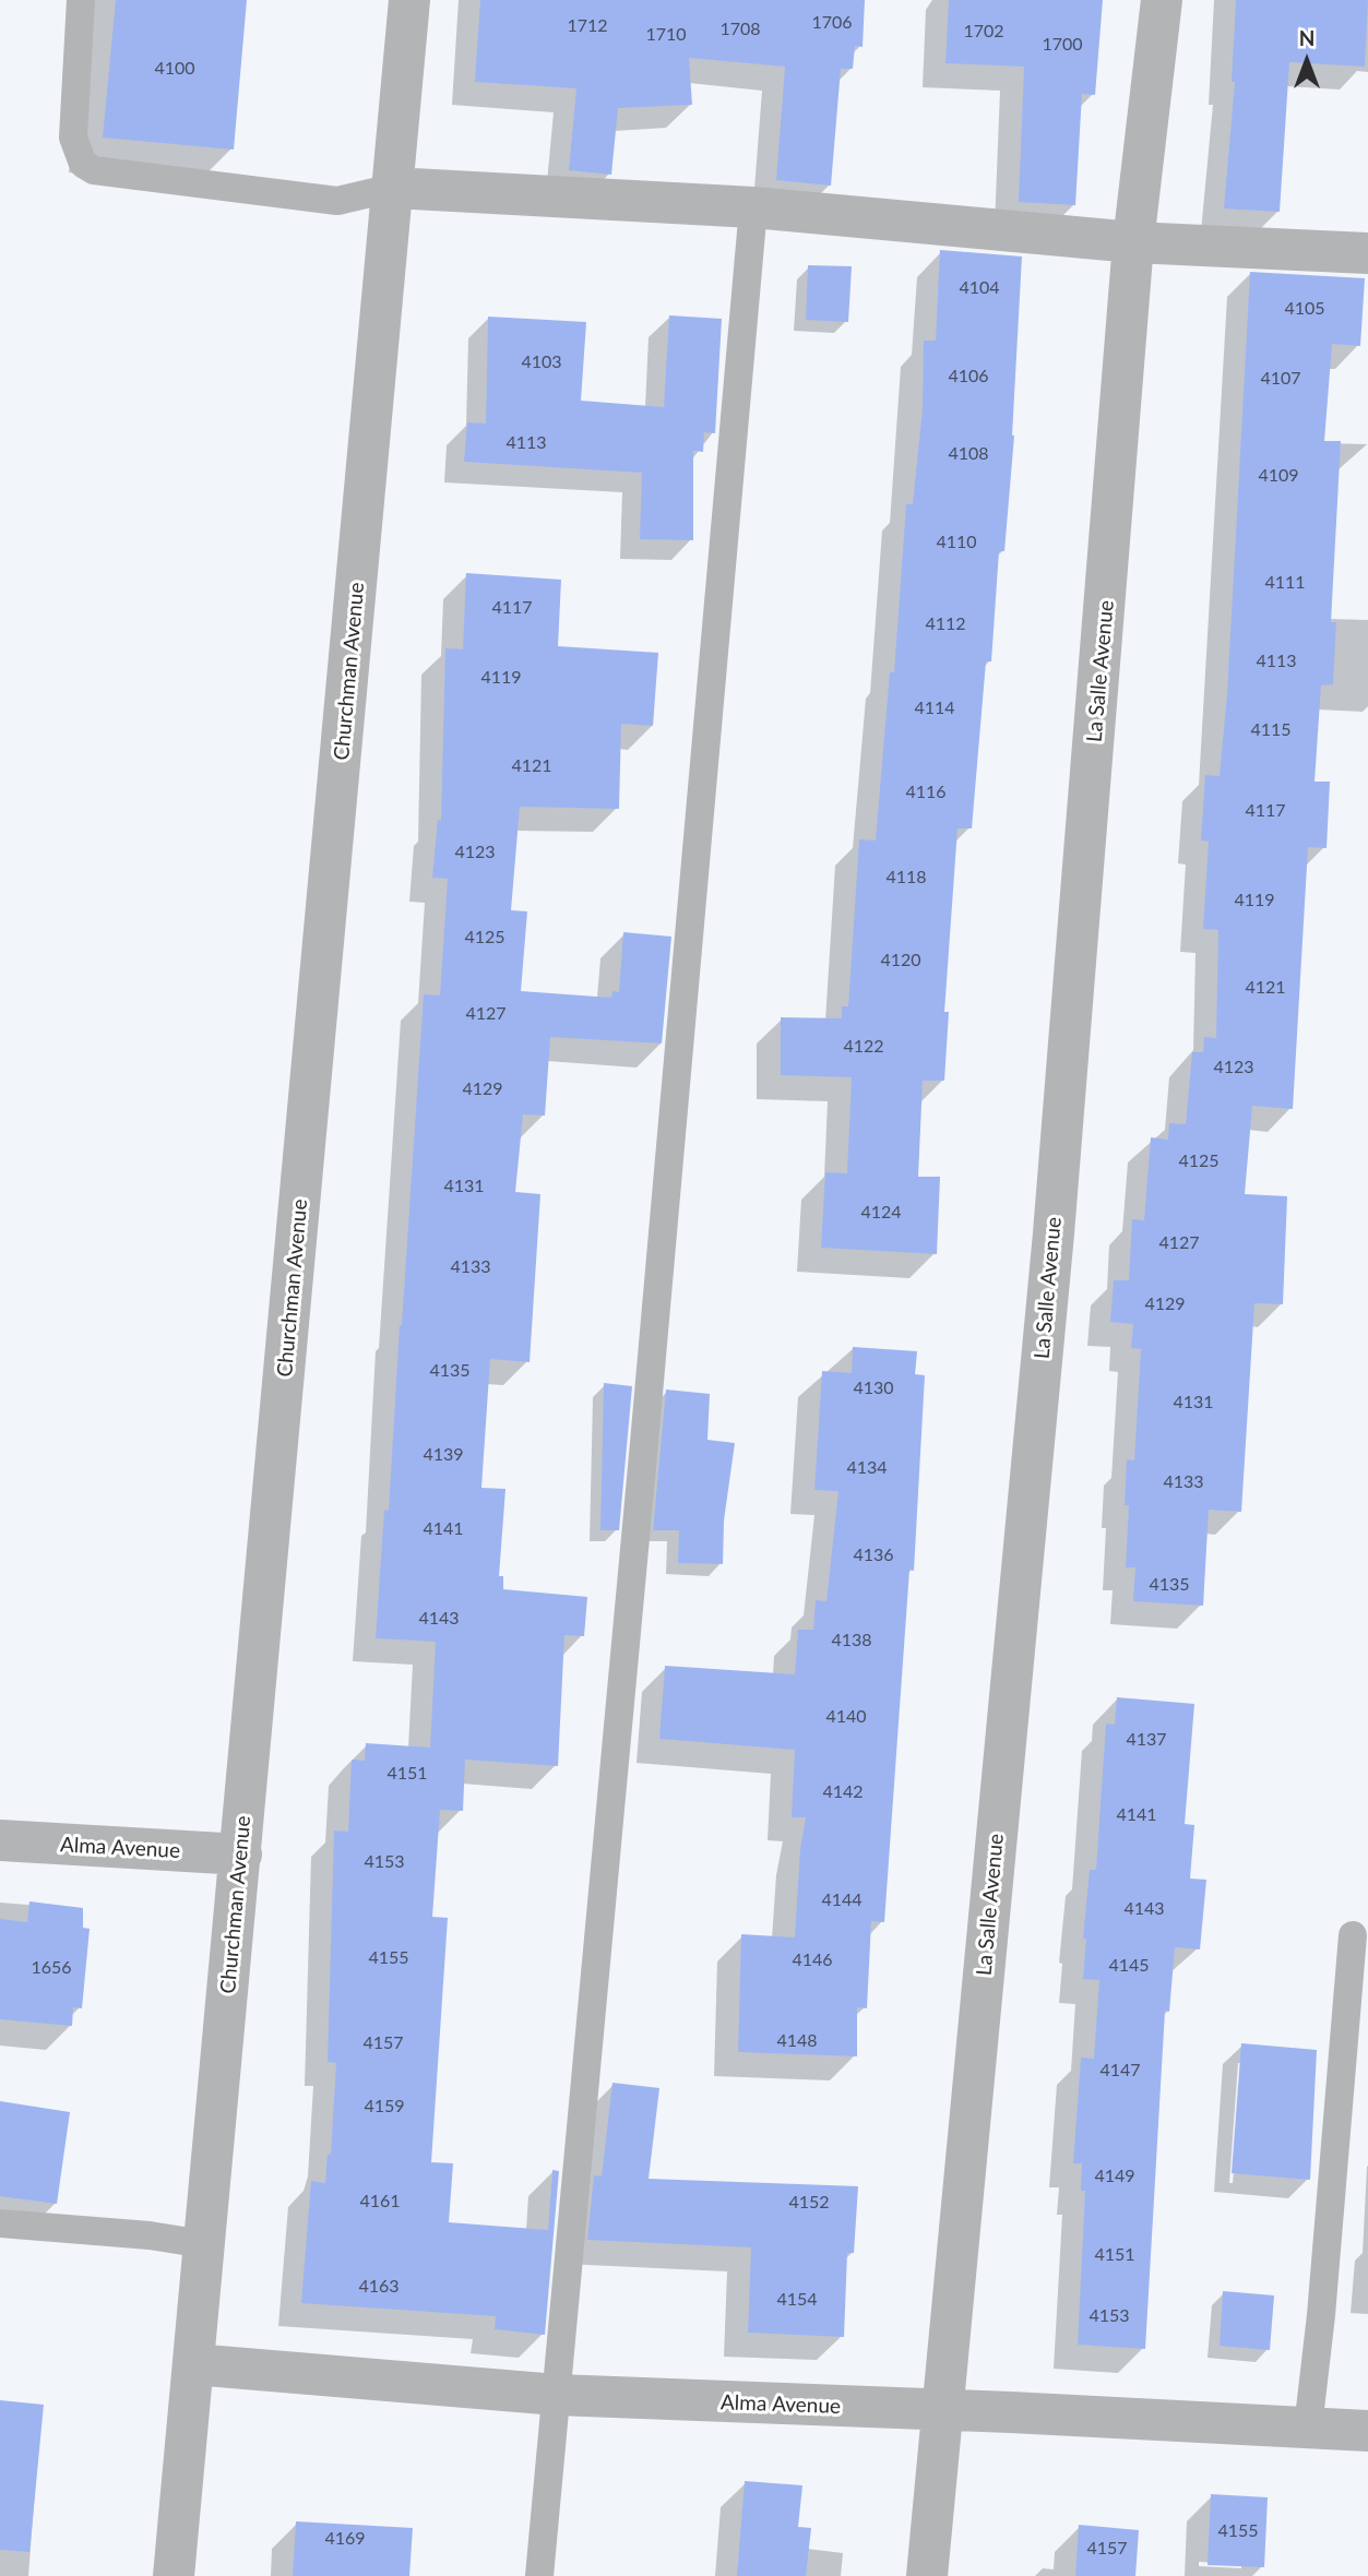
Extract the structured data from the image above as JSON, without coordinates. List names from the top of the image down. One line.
{"streets":{"street":["Churchman Avenue","La Salle Avenue","Alma Avenue"]},"crossings":[["Churchman Avenue","Alma Avenue"],["La Salle Avenue","Alma Avenue"]],"house_numbers":["1706","1712","1708","1702","1710","1700","4100","4104","4105","4103","4106","4107","4113","4108","4109","4110","4111","4117","4112","4113","4119","4114","4115","4121","4116","4117","4123","4118","4119","4125","4120","4121","4127","4122","4123","4129","4125","4131","4124","4127","4133","4129","4135","4130","4131","4139","4134","4133","4141","4136","4135","4143","4138","4140","4137","4151","4142","4141","4153","4144","4143","4155","4146","4145","1656","4148","4157","4147","4159","4149","4161","4152","4151","4163","4154","4153","4155","4169","4157"],"north":"top"}
